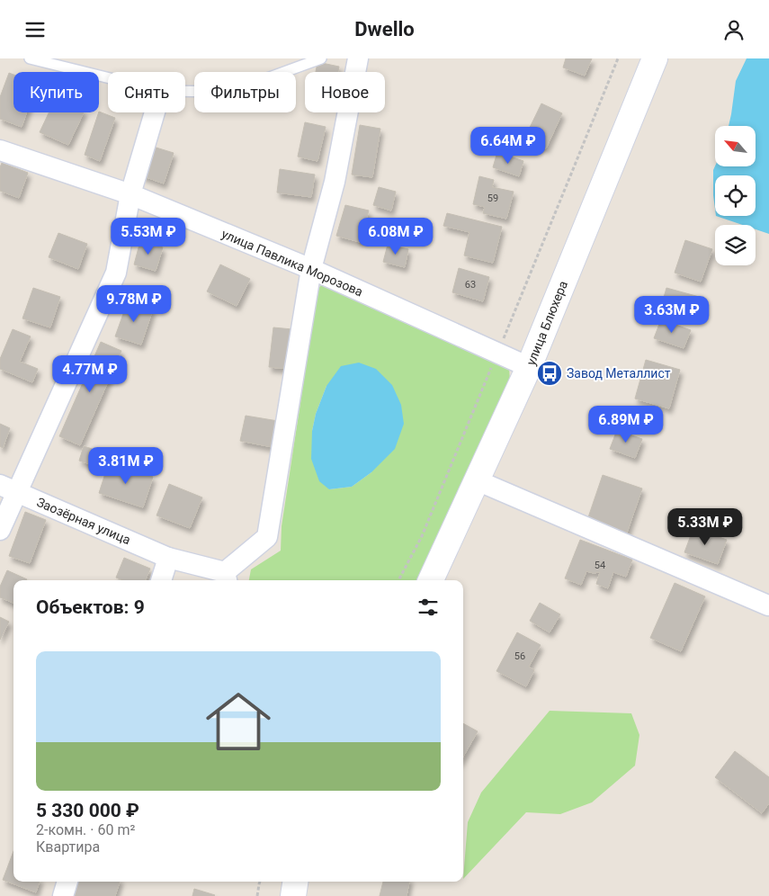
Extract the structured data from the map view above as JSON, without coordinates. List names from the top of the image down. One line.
{"streets":{"street":["улица Павлика Морозова","улица Блюхера","Заозёрная улица"]},"crossings":[["улица Павлика Морозова","улица Блюхера"]],"places":{"bus stop":["Завод Металлист"]},"house_numbers":["59","63","54","56"],"north":"top left","page":{"header":"Dwello","chip":["Купить","Снять","Фильтры","Новое"],"price":["6.64M ₽","5.53M ₽","6.08M ₽","9.78M ₽","3.63M ₽","4.77M ₽","6.89M ₽","3.81M ₽","5.33M ₽"],"heading":"Объектов: 9","list":[{"name":"5 330 000 ₽","note":"2-комн. · 60 m² · Квартира"}]}}
